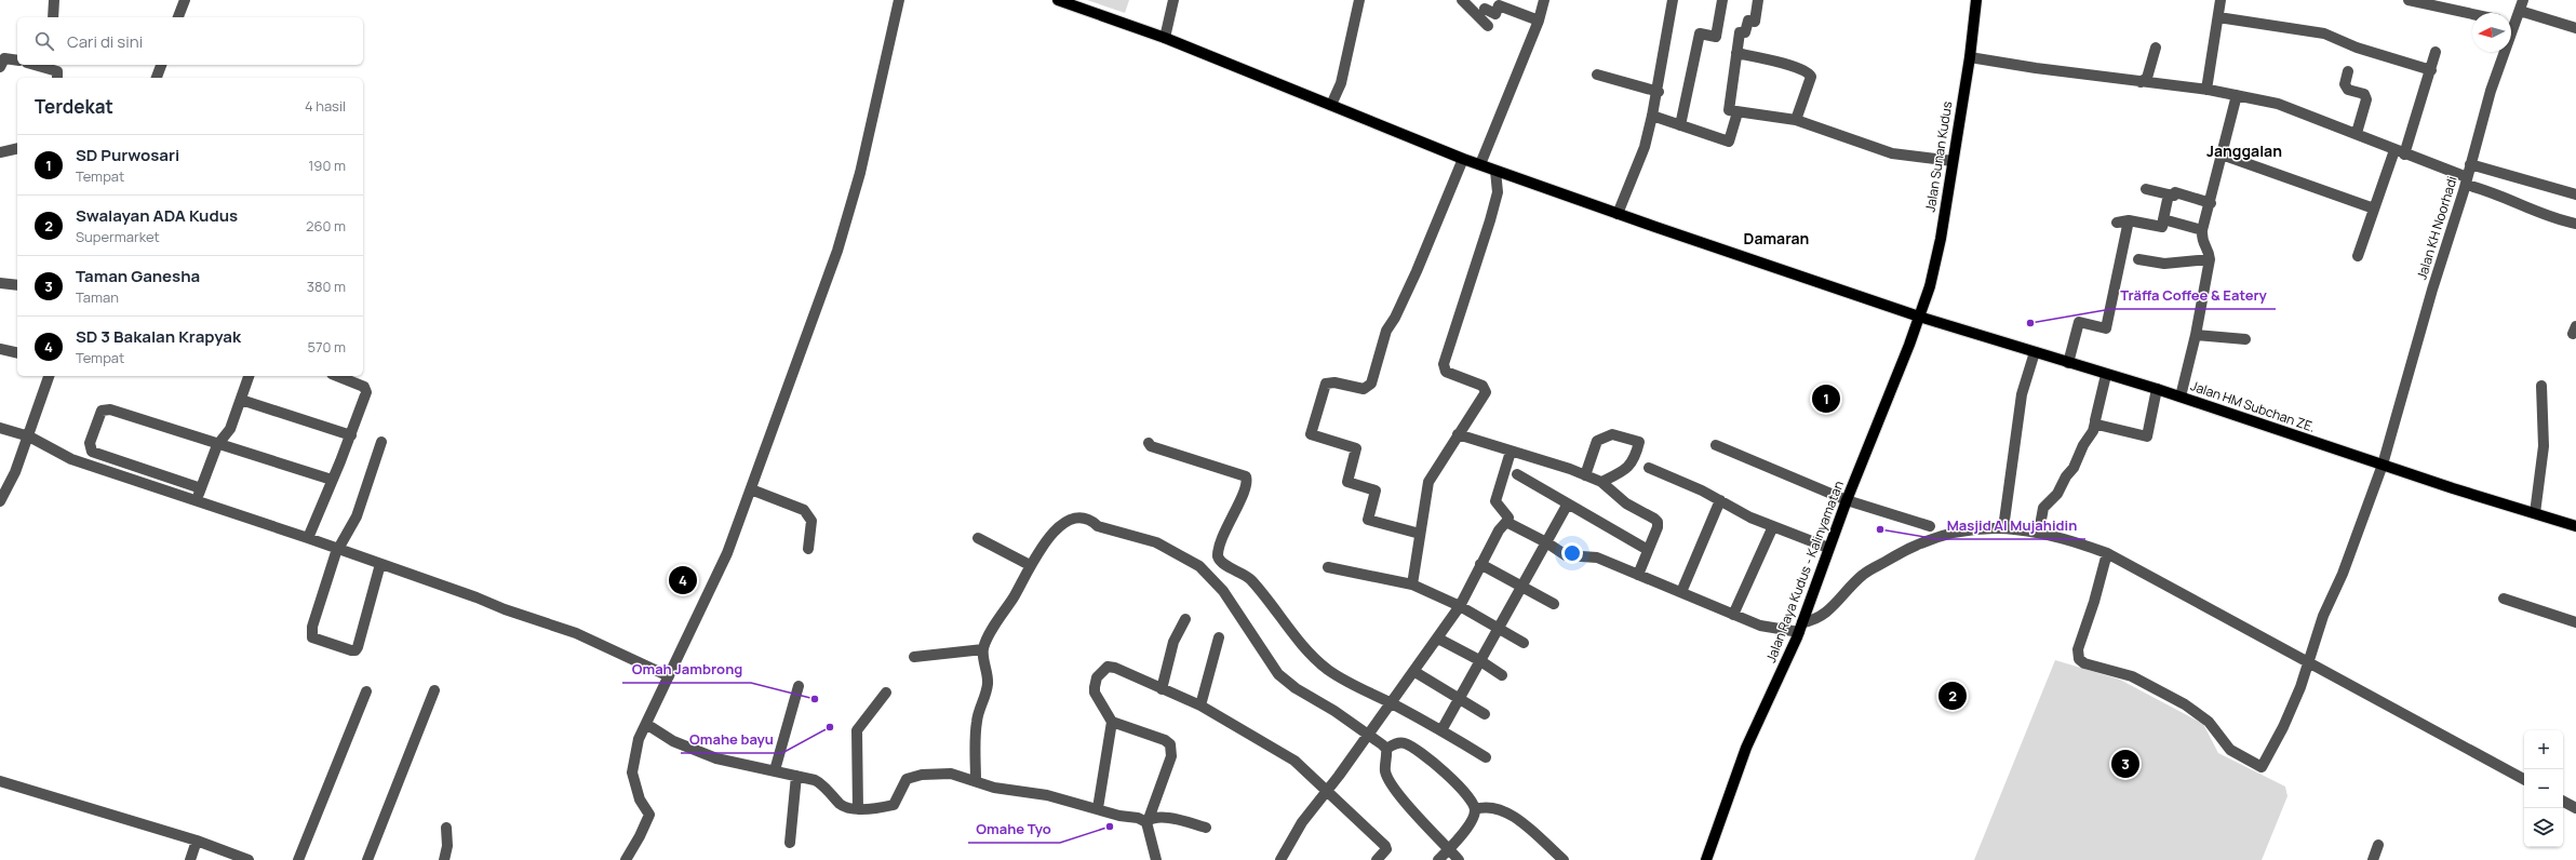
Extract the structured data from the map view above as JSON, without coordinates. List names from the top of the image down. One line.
{"streets":{"main road":["Jalan Sunan Kudus","Jalan HM Subchan ZE.","Jalan Raya Kudus - Kalinyamatan"],"street":["Jalan KH Noorhadi"]},"crossings":[["Jalan Sunan Kudus","Jalan HM Subchan ZE."],["Jalan Sunan Kudus","Jalan Raya Kudus - Kalinyamatan"],["Jalan KH Noorhadi","Jalan HM Subchan ZE."],["Jalan HM Subchan ZE.","Jalan Raya Kudus - Kalinyamatan"]],"districts":["Janggalan","Damaran"],"places":["Träffa Coffee & Eatery","Masjid Al Mujahidin","Omah Jambrong","Omahe bayu","Omahe Tyo"],"north":"left","page":{"search":"Cari di sini","heading":["Terdekat","4 hasil"],"list":[{"mark":"1","name":"SD Purwosari","note":"Tempat","value":"190 m"},{"mark":"2","name":"Swalayan ADA Kudus","note":"Supermarket","value":"260 m"},{"mark":"3","name":"Taman Ganesha","note":"Taman","value":"380 m"},{"mark":"4","name":"SD 3 Bakalan Krapyak","note":"Tempat","value":"570 m"}],"pins":["1","4","2","3"],"map_buttons":["+","−"]}}
